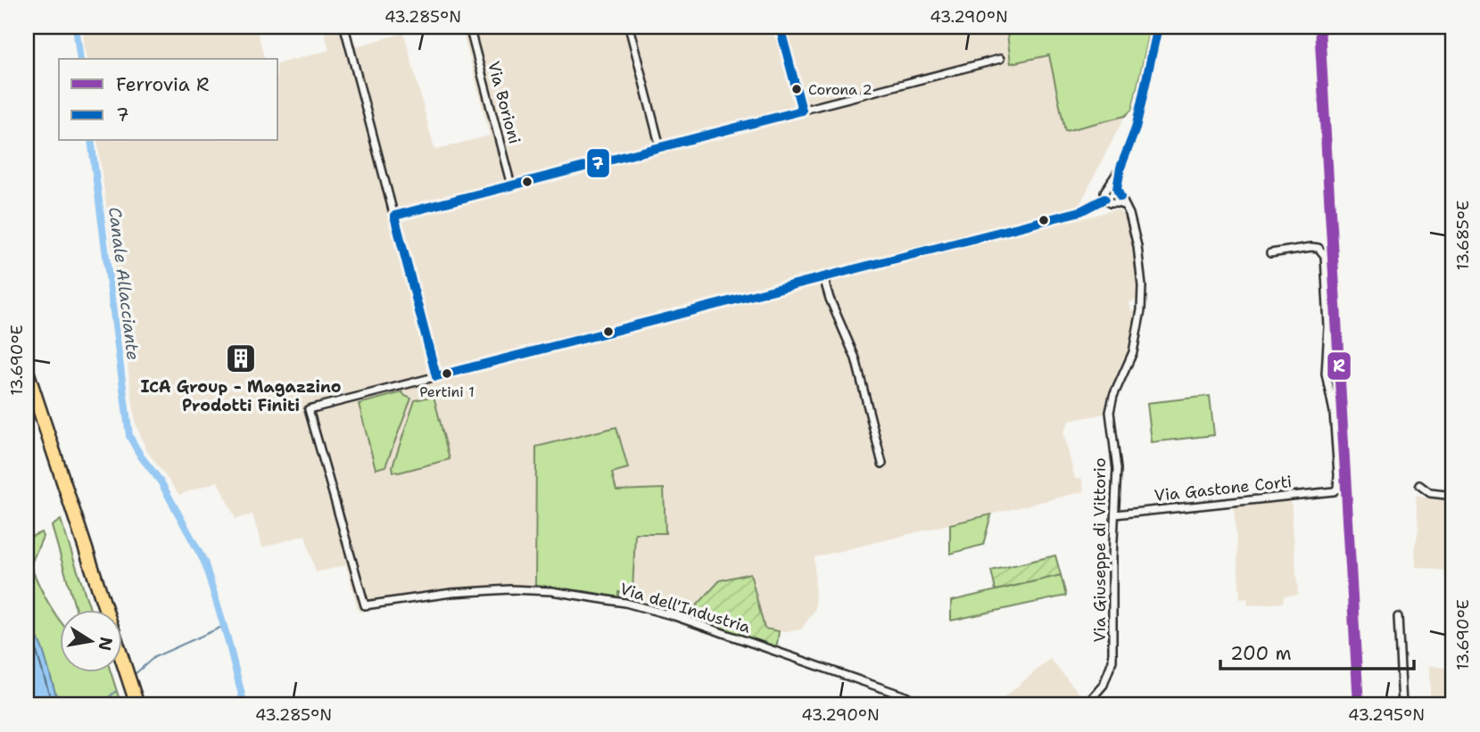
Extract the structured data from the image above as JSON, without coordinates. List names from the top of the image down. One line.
{"streets":{"street":["Via Borioni","Via Gastone Corti","Via Giuseppe di Vittorio","Via dell'Industria"]},"crossings":[["Via Gastone Corti","Via Giuseppe di Vittorio"]],"water":["Canale Allacciante"],"places":{"other":["Corona 2","Pertini 1"],"building":["ICA Group - Magazzino Prodotti Finiti"]},"lines":["rail line R","transit line 7"],"legend":["Ferrovia R","7"],"scale_bar":"200 m","north":"right","coordinates":["43.285°N","43.290°N","13.685°E","13.690°E","43.295°N"]}
